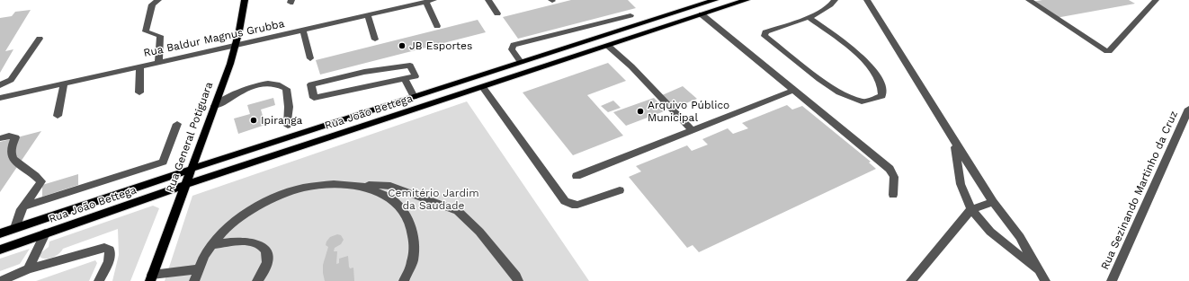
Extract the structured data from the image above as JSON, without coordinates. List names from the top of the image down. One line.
{"streets":{"main road":["Rua João Bettega","Rua General Potiguara"],"street":["Rua Baldur Magnus Grubba","Rua Sezinando Martinho da Cruz"]},"crossings":[["Rua Baldur Magnus Grubba","Rua General Potiguara"],["Rua João Bettega","Rua General Potiguara"]],"parks":["Cemitério Jardim da Saudade"],"places":["JB Esportes","Arquivo Público Municipal","Ipiranga"]}
